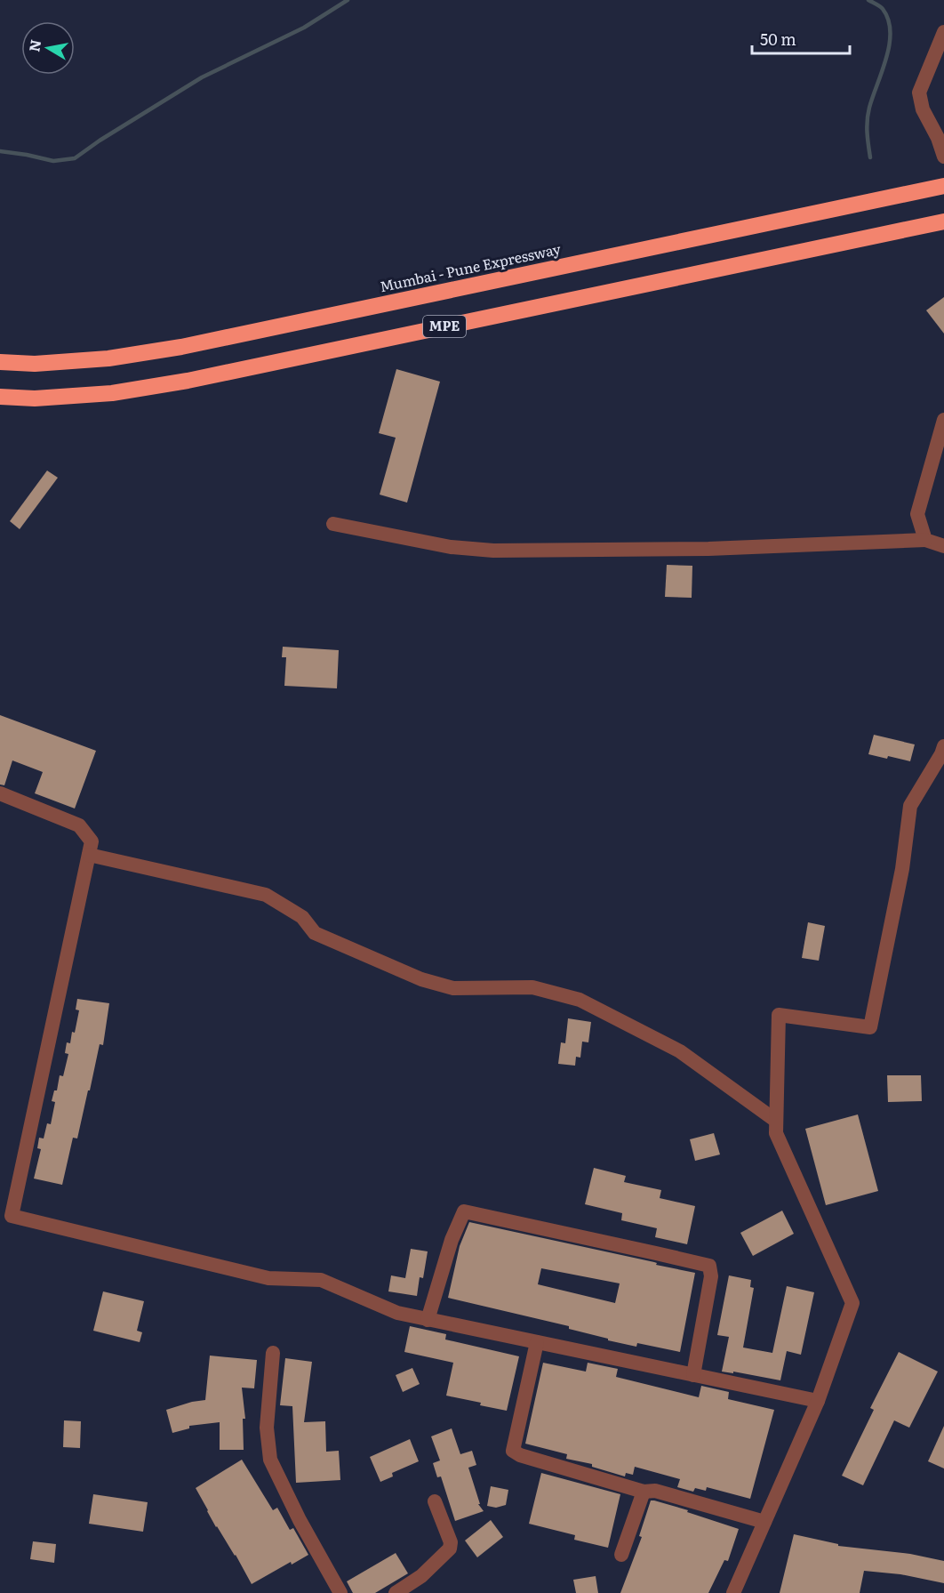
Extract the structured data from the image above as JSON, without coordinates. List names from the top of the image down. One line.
{"streets":{"highway":["Mumbai - Pune Expressway","MPE"]},"scale_bar":"50 m","north":"left"}
